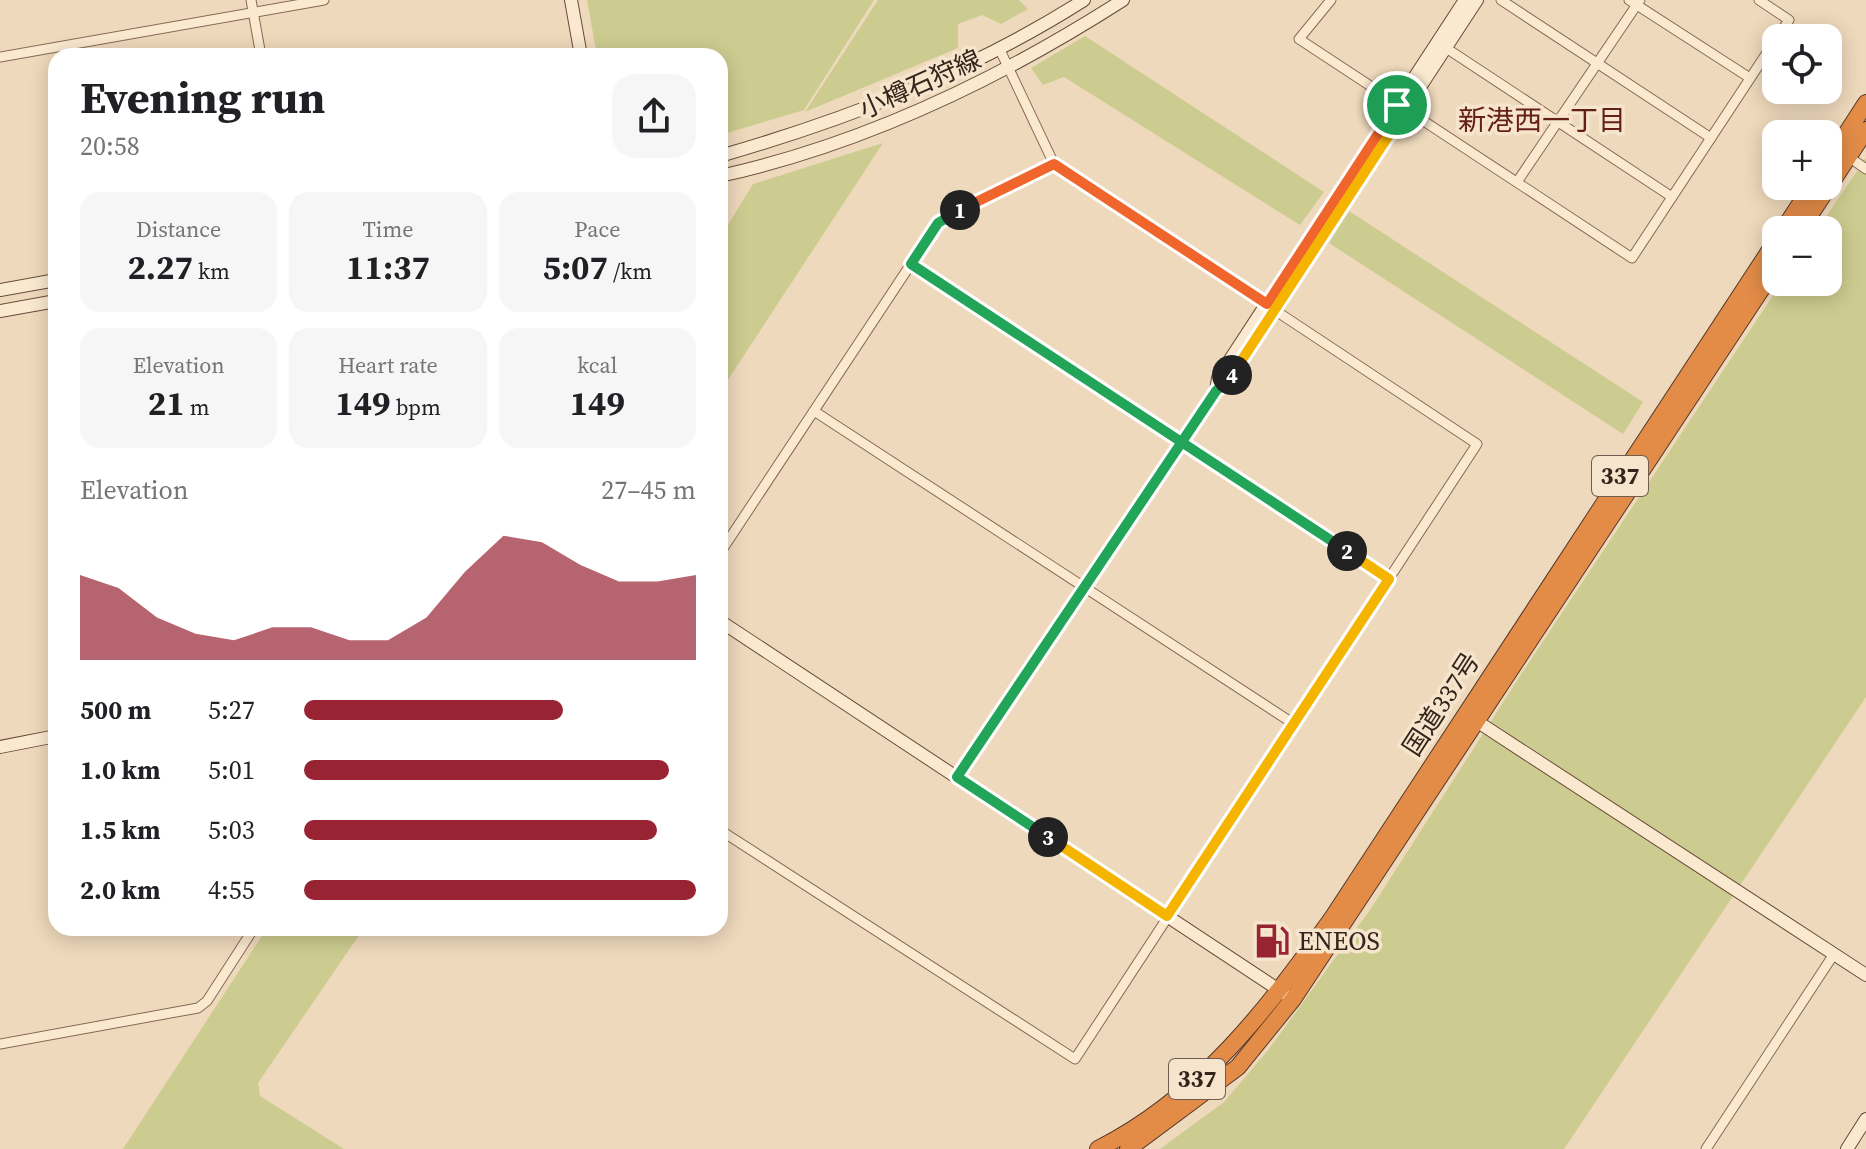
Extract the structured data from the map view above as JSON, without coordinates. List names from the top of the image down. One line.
{"streets":{"highway":["337","国道337号"],"street":["小樽石狩線"]},"districts":["新港西一丁目"],"places":{"fuel station":["ENEOS"]},"page":{"map_buttons":["+","−"],"heading":["Evening run","20:58"],"stats":[["Distance","2.27 km"],["Time","11:37"],["Pace","5:07 /km"],["Elevation","21 m"],["Heart rate","149 bpm"],["kcal","149"]],"pins":["1","4","2","3"],"chart":["Elevation","27–45 m"],"list":[{"name":"500 m","note":"5:27"},{"name":"1.0 km","note":"5:01"},{"name":"1.5 km","note":"5:03"},{"name":"2.0 km","note":"4:55"}]}}
